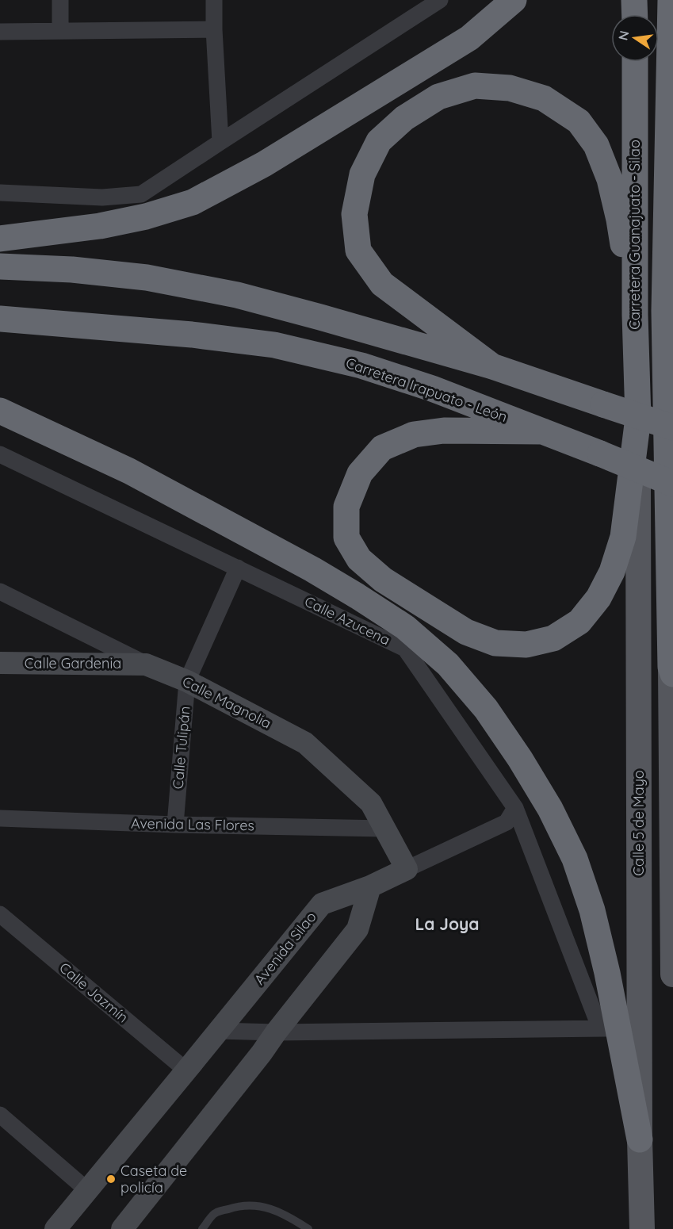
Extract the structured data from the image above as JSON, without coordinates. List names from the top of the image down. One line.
{"streets":{"highway":["Carretera Guanajuato - Silao","Carretera Irapuato - León"],"main road":["Calle 5 de Mayo"],"street":["Calle Azucena","Calle Gardenia","Calle Magnolia","Calle Tulipán","Avenida Las Flores","Avenida Silao","Calle Jazmín"]},"crossings":[["Carretera Guanajuato - Silao","Carretera Irapuato - León"],["Carretera Guanajuato - Silao","Calle 5 de Mayo"],["Calle Azucena","Calle Tulipán"],["Calle Gardenia","Calle Magnolia"],["Calle Magnolia","Calle Tulipán"],["Calle Magnolia","Avenida Las Flores"],["Calle Magnolia","Avenida Silao"],["Calle Tulipán","Avenida Las Flores"],["Avenida Silao","Calle Jazmín"]],"districts":["La Joya"],"places":["Caseta de policía"],"north":"left"}
